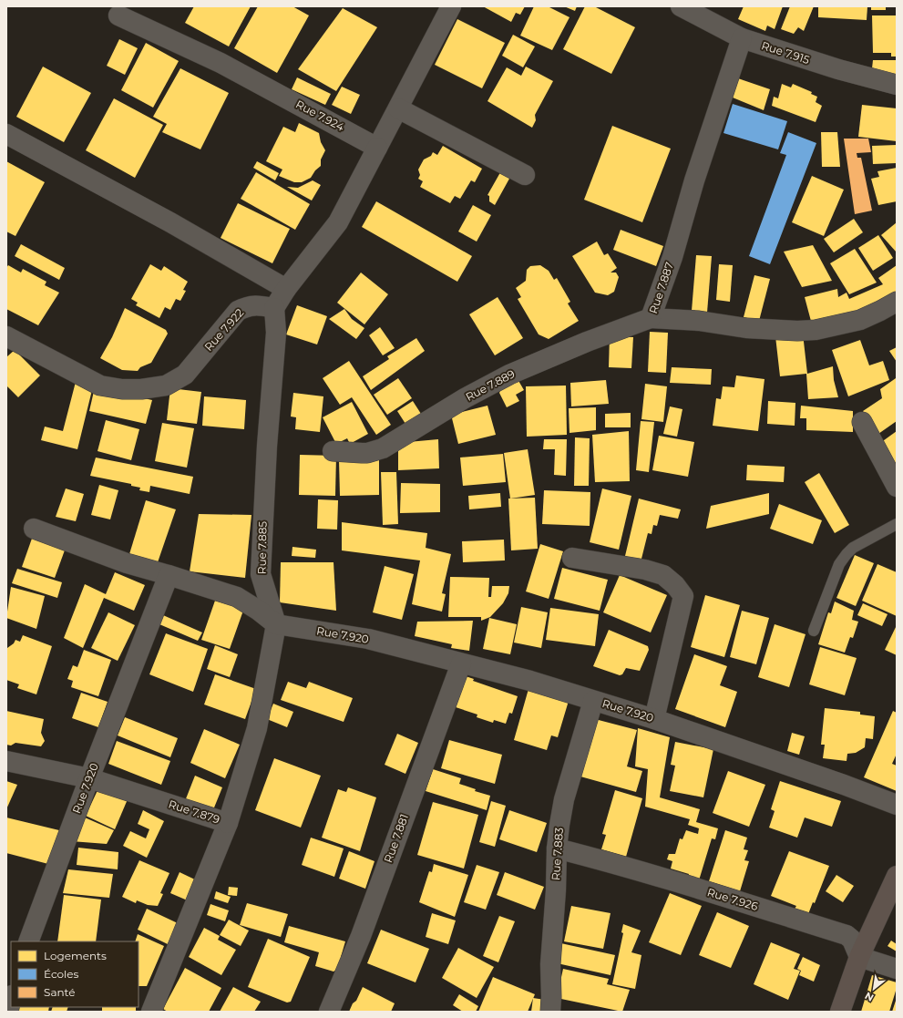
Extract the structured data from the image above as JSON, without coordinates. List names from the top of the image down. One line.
{"streets":{"street":["Rue 7.915","Rue 7.924","Rue 7.887","Rue 7.922","Rue 7.889","Rue 7.885","Rue 7.920","Rue 7.879","Rue 7.881","Rue 7.883","Rue 7.926"]},"crossings":[["Rue 7.915","Rue 7.887"],["Rue 7.887","Rue 7.889"],["Rue 7.922","Rue 7.885"],["Rue 7.885","Rue 7.920"],["Rue 7.885","Rue 7.879"],["Rue 7.920","Rue 7.879"],["Rue 7.920","Rue 7.881"],["Rue 7.920","Rue 7.883"],["Rue 7.883","Rue 7.926"]],"legend":["Logements","Écoles","Santé"],"north":"bottom left"}
